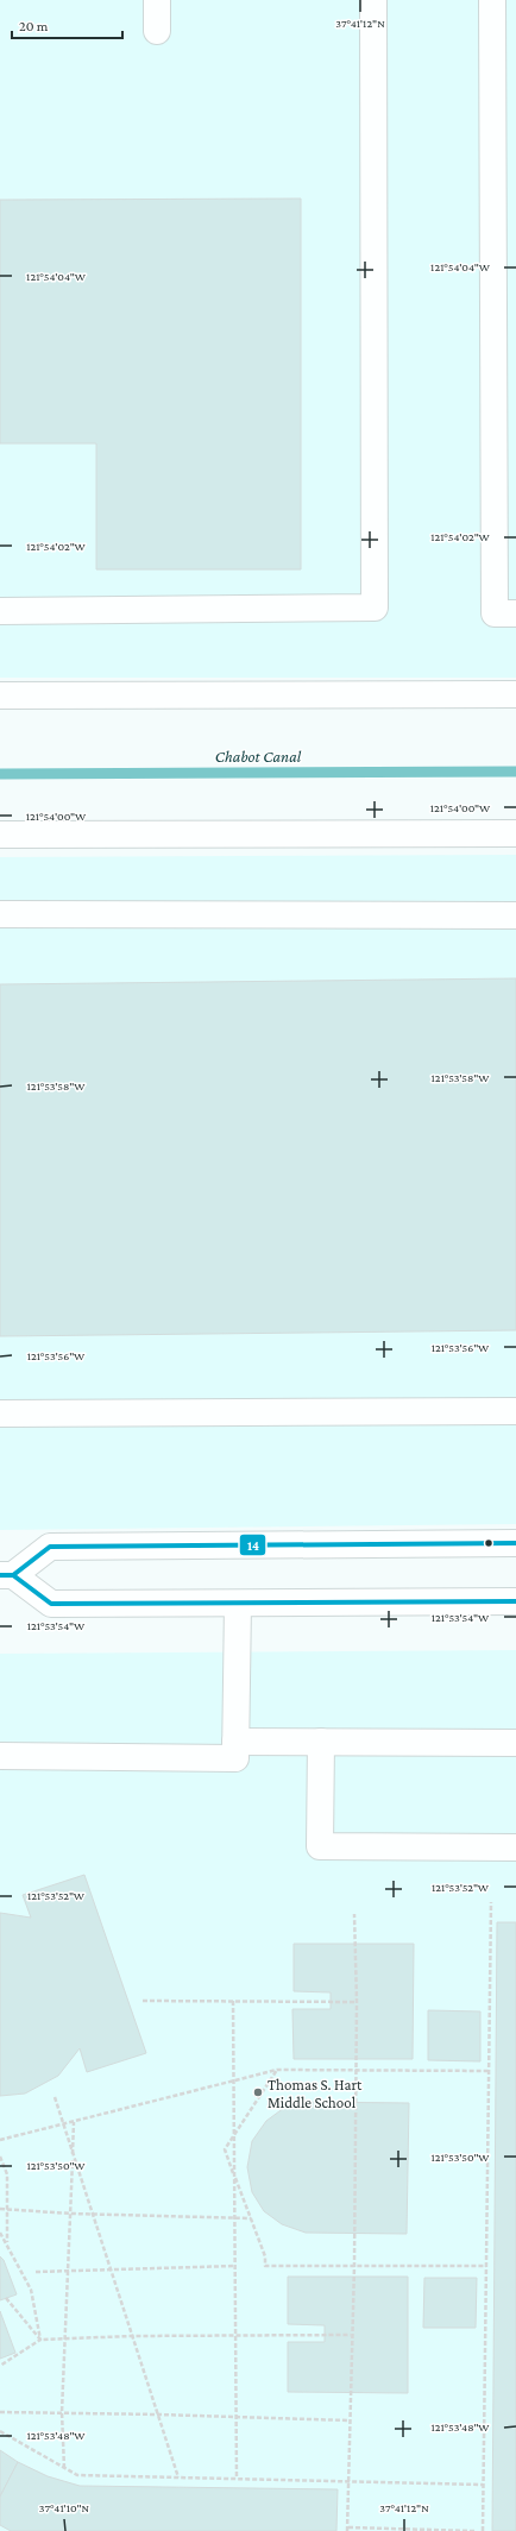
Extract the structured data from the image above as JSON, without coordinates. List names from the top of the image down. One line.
{"water":["Chabot Canal"],"places":["Thomas S. Hart Middle School"],"lines":["transit line 14"],"scale_bar":"20 m","coordinates":["37°41'12\"N","121°54'04\"W","121°54'02\"W","121°54'00\"W","121°53'58\"W","121°53'56\"W","121°53'54\"W","121°53'52\"W","121°53'50\"W","121°53'48\"W","37°41'10\"N"]}
